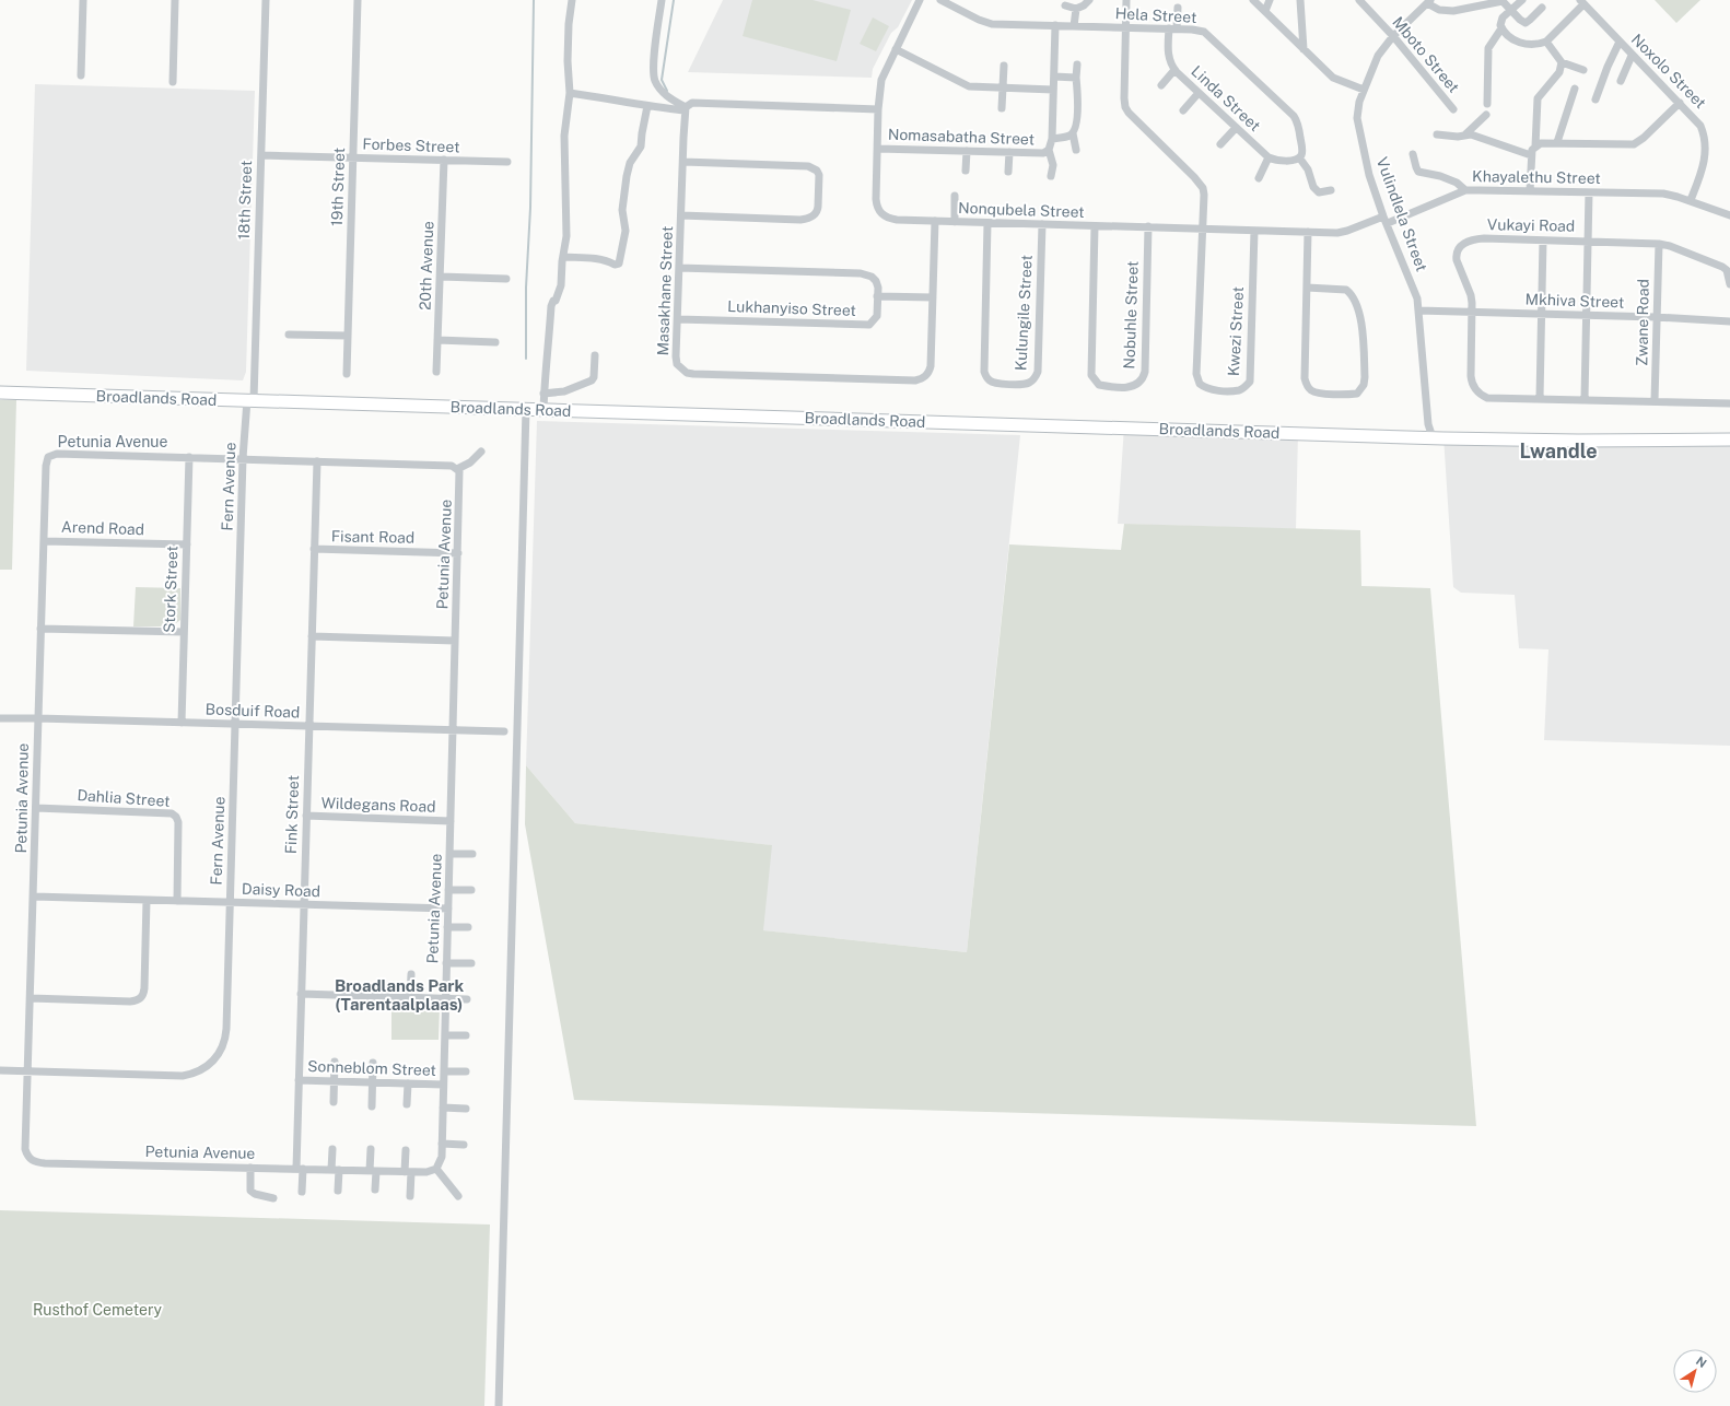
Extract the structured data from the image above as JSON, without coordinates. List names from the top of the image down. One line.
{"streets":{"main road":["Broadlands Road"],"street":["Hela Street","Mboto Street","Noxolo Street","Linda Street","Nomasabatha Street","Forbes Street","Khayalethu Street","19th Street","18th Street","Nonqubela Street","Vulindlela Street","Vukayi Road","20th Avenue","Masakhane Street","Mkhiva Street","Lukhanyiso Street","Kulungile Street","Nobuhle Street","Zwane Road","Kwezi Street","Petunia Avenue","Fern Avenue","Arend Road","Fisant Road","Stork Street","Bosduif Road","Dahlia Street","Wildegans Road","Fink Street","Daisy Road","Sonneblom Street"]},"crossings":[["Hela Street","Linda Street"],["Hela Street","Kwezi Street"],["Mboto Street","Vulindlela Street"],["Noxolo Street","Khayalethu Street"],["Nomasabatha Street","Nonqubela Street"],["Forbes Street","19th Street"],["Forbes Street","18th Street"],["Forbes Street","20th Avenue"],["Khayalethu Street","Nonqubela Street"],["Khayalethu Street","Vulindlela Street"],["18th Street","Broadlands Road"],["18th Street","Fern Avenue"],["Nonqubela Street","Vulindlela Street"],["Nonqubela Street","Masakhane Street"],["Nonqubela Street","Kulungile Street"],["Nonqubela Street","Nobuhle Street"],["Nonqubela Street","Kwezi Street"],["Vulindlela Street","Mkhiva Street"],["Vulindlela Street","Broadlands Road"],["Vukayi Road","Mkhiva Street"],["Vukayi Road","Zwane Road"],["Masakhane Street","Lukhanyiso Street"],["Mkhiva Street","Zwane Road"],["Broadlands Road","Fern Avenue"],["Petunia Avenue","Fern Avenue"],["Petunia Avenue","Arend Road"],["Petunia Avenue","Fisant Road"],["Petunia Avenue","Stork Street"],["Petunia Avenue","Bosduif Road"],["Petunia Avenue","Dahlia Street"],["Petunia Avenue","Wildegans Road"],["Petunia Avenue","Fink Street"],["Petunia Avenue","Daisy Road"],["Petunia Avenue","Sonneblom Street"],["Fern Avenue","Bosduif Road"],["Fern Avenue","Daisy Road"],["Arend Road","Stork Street"],["Fisant Road","Fink Street"],["Stork Street","Bosduif Road"],["Bosduif Road","Fink Street"],["Dahlia Street","Daisy Road"],["Wildegans Road","Fink Street"],["Fink Street","Daisy Road"],["Fink Street","Sonneblom Street"]],"districts":["Lwandle","Broadlands Park (Tarentaalplaas)"],"parks":["Rusthof Cemetery"],"north":"top right"}
